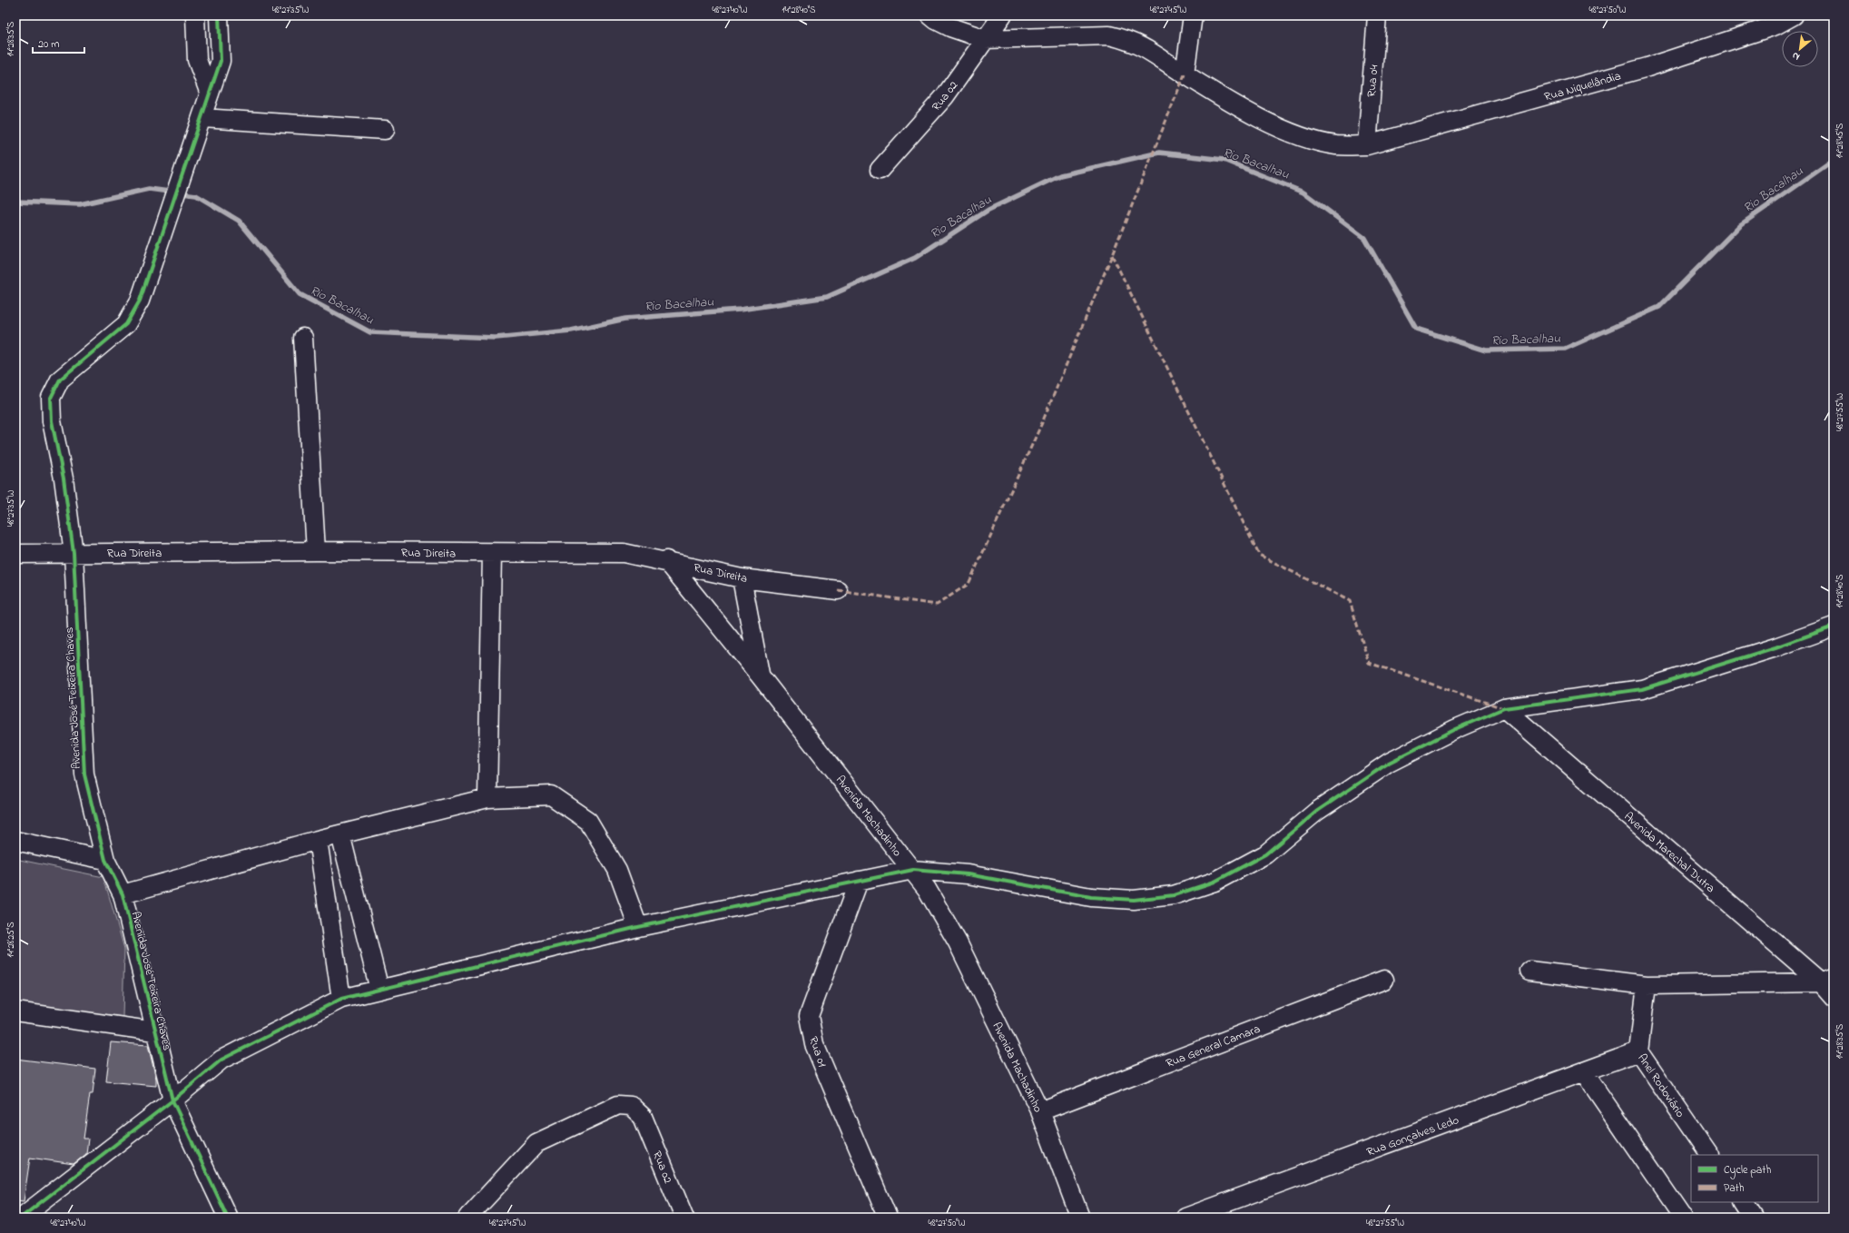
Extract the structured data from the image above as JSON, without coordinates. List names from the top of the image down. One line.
{"streets":{"street":["Rua 04","Rua Niquelândia","Rua 02","Rua Direita","Avenida José Teixeira Chaves","Avenida Machadinho","Avenida Marechal Dutra","Rua General Camara","Rua 01","Anel Rodoviário","Rua Gonçalves Ledo"]},"crossings":[["Rua 04","Rua Niquelândia"],["Rua Niquelândia","Rua 02"],["Rua Direita","Avenida José Teixeira Chaves"],["Rua Direita","Avenida Machadinho"],["Avenida Machadinho","Rua General Camara"],["Anel Rodoviário","Rua Gonçalves Ledo"]],"water":["Rio Bacalhau"],"legend":["Cycle path","Path"],"scale_bar":"20 m","north":"bottom left","coordinates":["48°27'35\"W","48°27'40\"W","14°28'40\"S","48°27'45\"W","48°27'50\"W","14°28'35\"S","14°28'45\"S","48°27'55\"W","14°28'25\"S"]}
